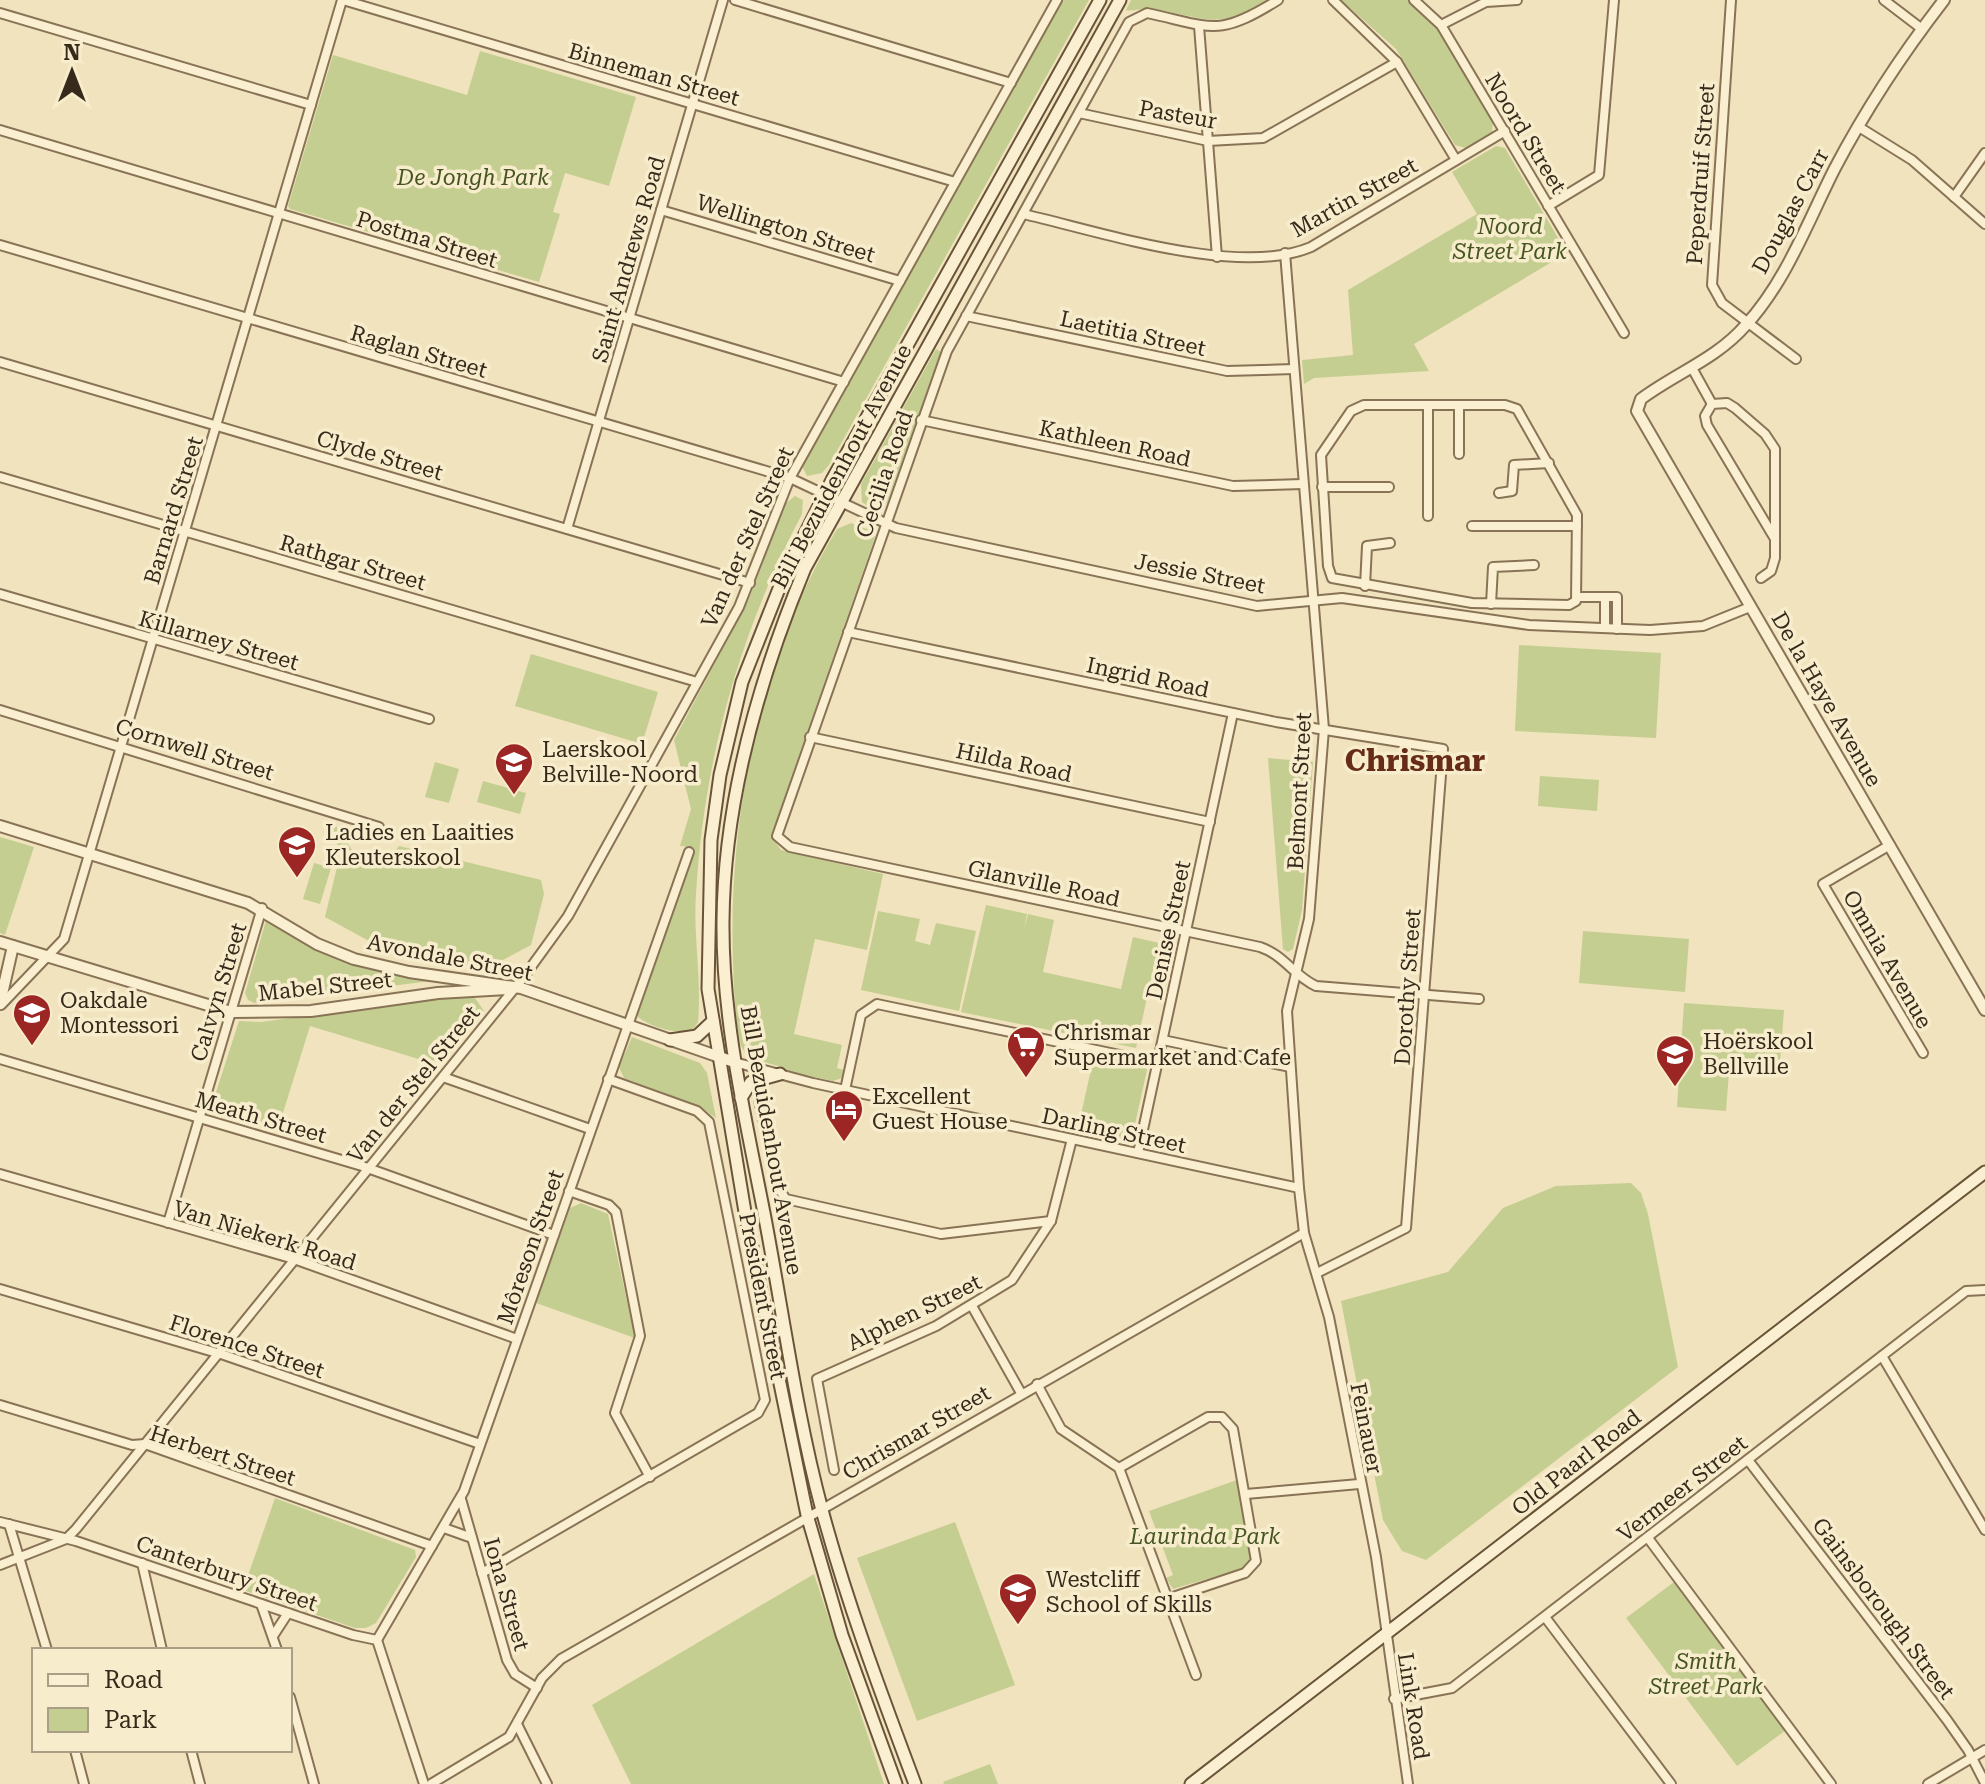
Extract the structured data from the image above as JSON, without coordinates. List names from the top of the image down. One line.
{"streets":{"main road":["Bill Bezuidenhout Avenue","Old Paarl Road"],"street":["Binneman Street","Pasteur","Noord Street","Peperdruif Street","Martin Street","Douglas Carr","Wellington Street","Postma Street","Saint Andrews Road","Laetitia Street","Raglan Street","Kathleen Road","Clyde Street","Cecilia Road","Barnard Street","Van der Stel Street","Rathgar Street","Jessie Street","Killarney Street","Ingrid Road","De la Haye Avenue","Cornwell Street","Hilda Road","Belmont Street","Glanville Road","Denise Street","Avondale Street","Omnia Avenue","Mabel Street","Dorothy Street","Calvyn Street","Meath Street","Darling Street","Van Niekerk Road","Môreson Street","President Street","Alphen Street","Florence Street","Feinauer","Chrismar Street","Herbert Street","Vermeer Street","Canterbury Street","Iona Street","Gainsborough Street","Link Road"]},"crossings":[["Binneman Street","Saint Andrews Road"],["Binneman Street","Barnard Street"],["Binneman Street","Van der Stel Street"],["Pasteur","Cecilia Road"],["Noord Street","Martin Street"],["Peperdruif Street","Douglas Carr"],["Martin Street","Cecilia Road"],["Martin Street","Belmont Street"],["Douglas Carr","De la Haye Avenue"],["Wellington Street","Saint Andrews Road"],["Wellington Street","Van der Stel Street"],["Postma Street","Saint Andrews Road"],["Postma Street","Barnard Street"],["Postma Street","Van der Stel Street"],["Saint Andrews Road","Raglan Street"],["Saint Andrews Road","Clyde Street"],["Laetitia Street","Cecilia Road"],["Laetitia Street","Belmont Street"],["Raglan Street","Bill Bezuidenhout Avenue"],["Raglan Street","Barnard Street"],["Raglan Street","Van der Stel Street"],["Raglan Street","Jessie Street"],["Kathleen Road","Cecilia Road"],["Kathleen Road","Belmont Street"],["Clyde Street","Barnard Street"],["Clyde Street","Van der Stel Street"],["Bill Bezuidenhout Avenue","Jessie Street"],["Bill Bezuidenhout Avenue","Avondale Street"],["Bill Bezuidenhout Avenue","Darling Street"],["Bill Bezuidenhout Avenue","Chrismar Street"],["Cecilia Road","Jessie Street"],["Cecilia Road","Ingrid Road"],["Cecilia Road","Hilda Road"],["Cecilia Road","Glanville Road"],["Barnard Street","Rathgar Street"],["Barnard Street","Killarney Street"],["Barnard Street","Cornwell Street"],["Barnard Street","Avondale Street"],["Barnard Street","Mabel Street"],["Van der Stel Street","Rathgar Street"],["Van der Stel Street","Avondale Street"],["Van der Stel Street","Mabel Street"],["Van der Stel Street","Meath Street"],["Van der Stel Street","Van Niekerk Road"],["Van der Stel Street","Florence Street"],["Van der Stel Street","Herbert Street"],["Van der Stel Street","Canterbury Street"],["Jessie Street","De la Haye Avenue"],["Jessie Street","Belmont Street"],["Ingrid Road","Belmont Street"],["Ingrid Road","Denise Street"],["Ingrid Road","Dorothy Street"],["De la Haye Avenue","Omnia Avenue"],["Hilda Road","Denise Street"],["Belmont Street","Glanville Road"],["Belmont Street","Darling Street"],["Belmont Street","Feinauer"],["Belmont Street","Chrismar Street"],["Glanville Road","Denise Street"],["Glanville Road","Dorothy Street"],["Denise Street","Darling Street"],["Avondale Street","Mabel Street"],["Avondale Street","Calvyn Street"],["Avondale Street","Darling Street"],["Avondale Street","Môreson Street"],["Mabel Street","Calvyn Street"],["Dorothy Street","Feinauer"],["Calvyn Street","Meath Street"],["Calvyn Street","Van Niekerk Road"],["Meath Street","Môreson Street"],["Darling Street","Alphen Street"],["Van Niekerk Road","Môreson Street"],["Môreson Street","President Street"],["Môreson Street","Florence Street"],["Môreson Street","Herbert Street"],["Môreson Street","Canterbury Street"],["Môreson Street","Iona Street"],["President Street","Iona Street"],["Feinauer","Chrismar Street"],["Feinauer","Old Paarl Road"],["Feinauer","Link Road"],["Chrismar Street","Iona Street"],["Old Paarl Road","Link Road"],["Vermeer Street","Gainsborough Street"],["Vermeer Street","Link Road"]],"districts":["Chrismar"],"parks":["De Jongh Park","Noord Street Park","Laurinda Park","Smith Street Park"],"places":{"school or university":["Laerskool Belville-Noord","Ladies en Laaities Kleuterskool","Oakdale Montessori","Hoërskool Bellville","Westcliff School of Skills"],"supermarket":["Chrismar Supermarket and Cafe"],"hotel":["Excellent Guest House"]},"legend":["Road","Park"],"north":"top"}
